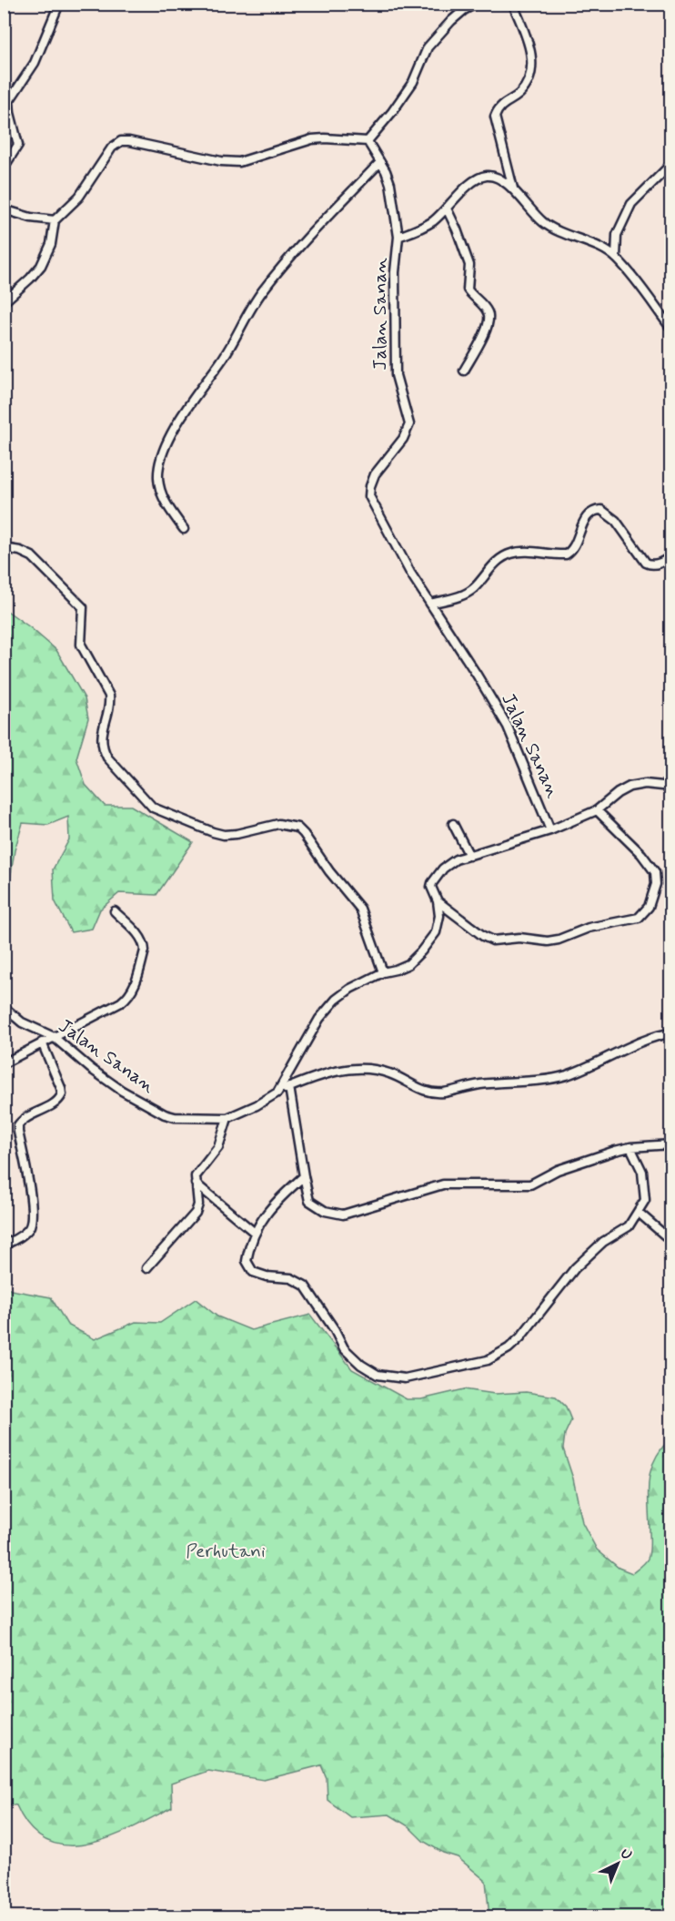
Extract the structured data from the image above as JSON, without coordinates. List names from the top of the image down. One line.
{"streets":{"street":["Jalan Sanan"]},"parks":["Perhutani"],"north":"top right"}
